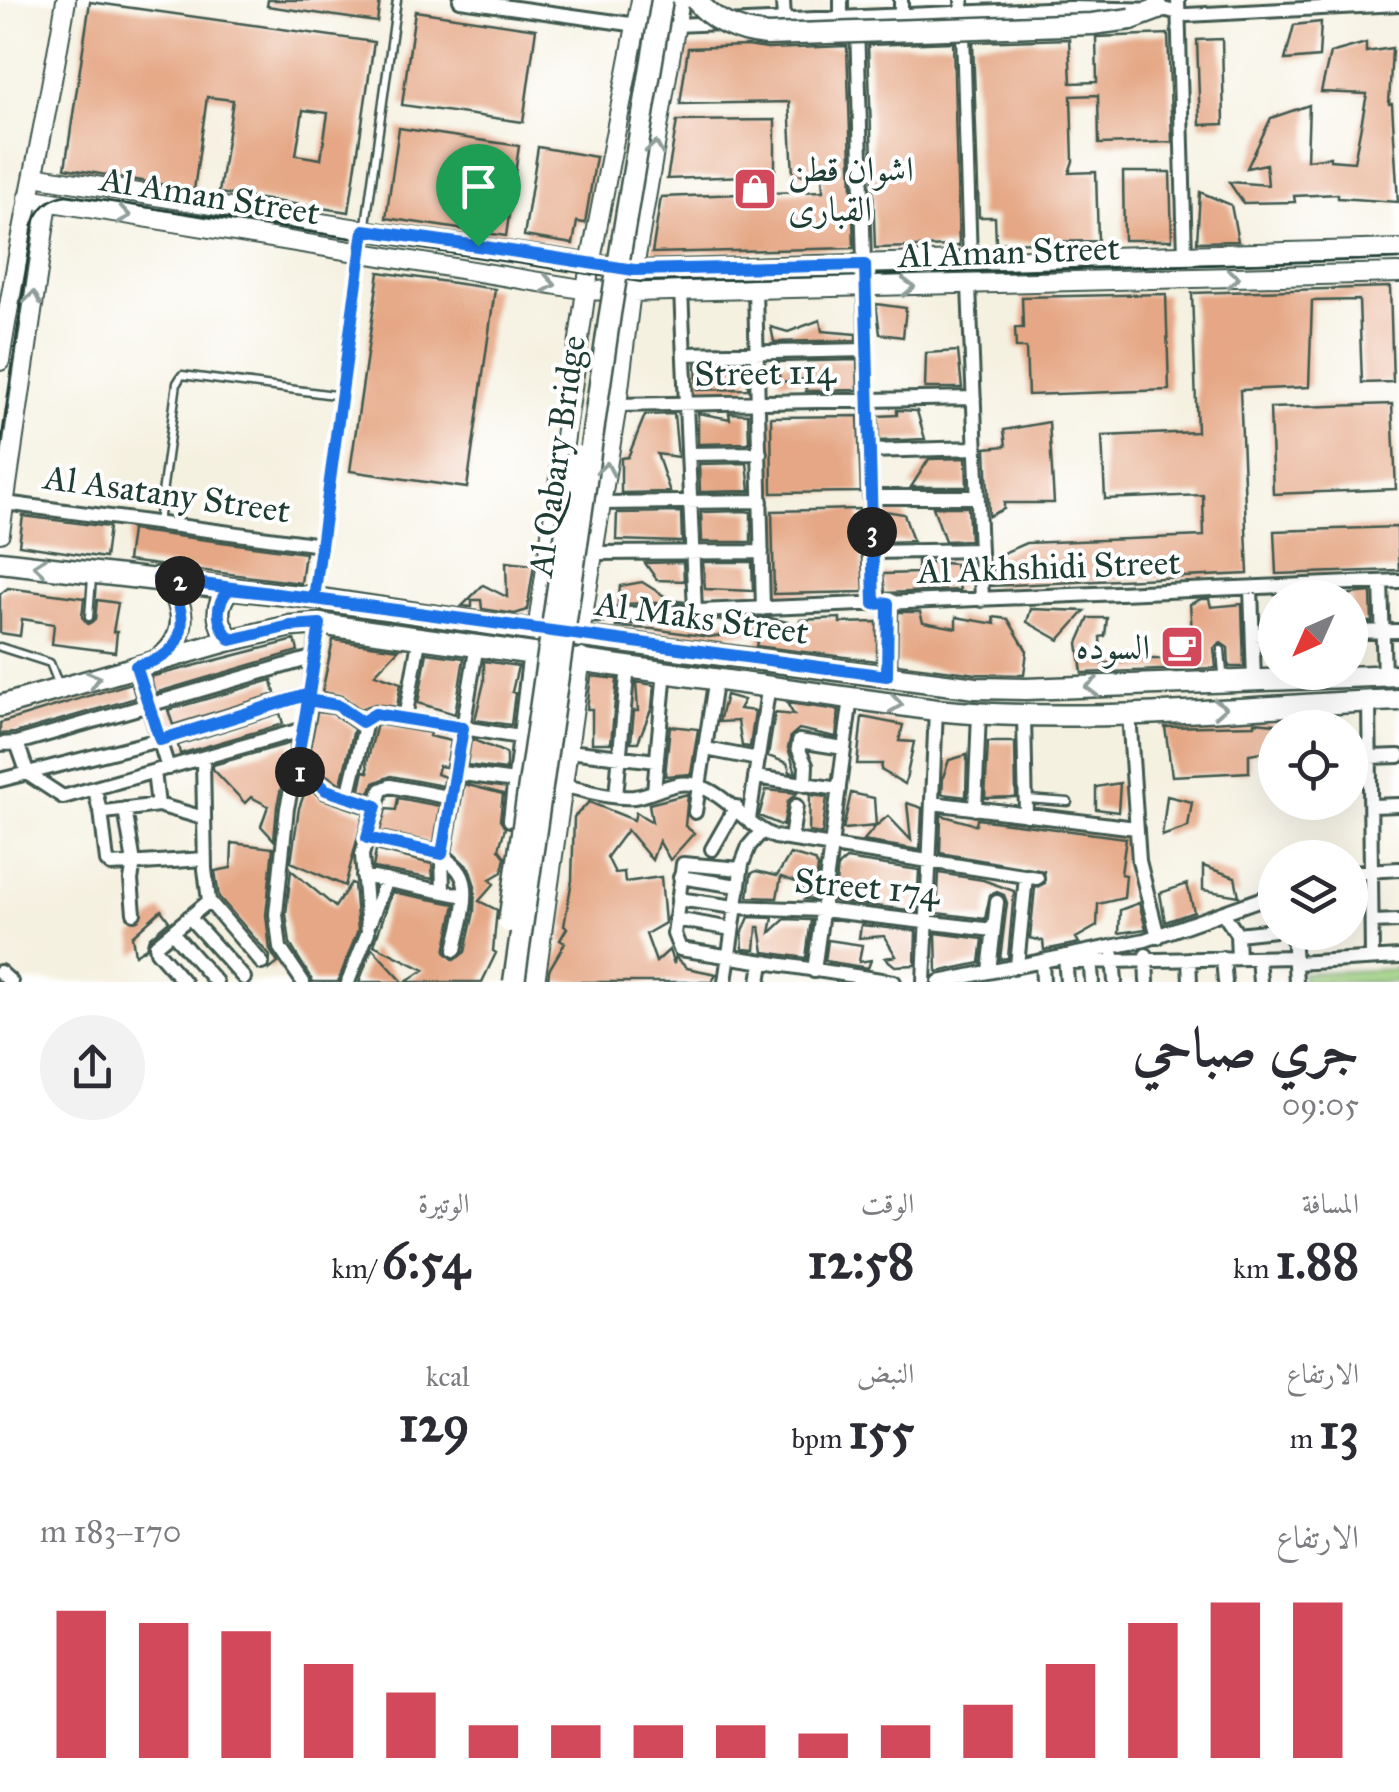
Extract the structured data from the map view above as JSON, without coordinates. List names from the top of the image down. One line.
{"streets":{"main road":["Al Qabary Bridge","Al Maks Street"],"street":["Al Aman Street","Street 114","Al Asatany Street","Al Akhshidi Street","Street 174"]},"crossings":[["Al Akhshidi Street","Al Maks Street"]],"places":{"shop":["اشوان قطن القبارى"],"cafe":["السوده"]},"north":"bottom left","page":{"pins":["3","2","1"],"heading":["جري صباحي","09:05"],"stats":[["المسافة","1.88 km"],["الوقت","12:58"],["الوتيرة","6:54 /km"],["الارتفاع","13 m"],["النبض","155 bpm"],["kcal","129"]],"chart":["الارتفاع","170–183 m"]}}
